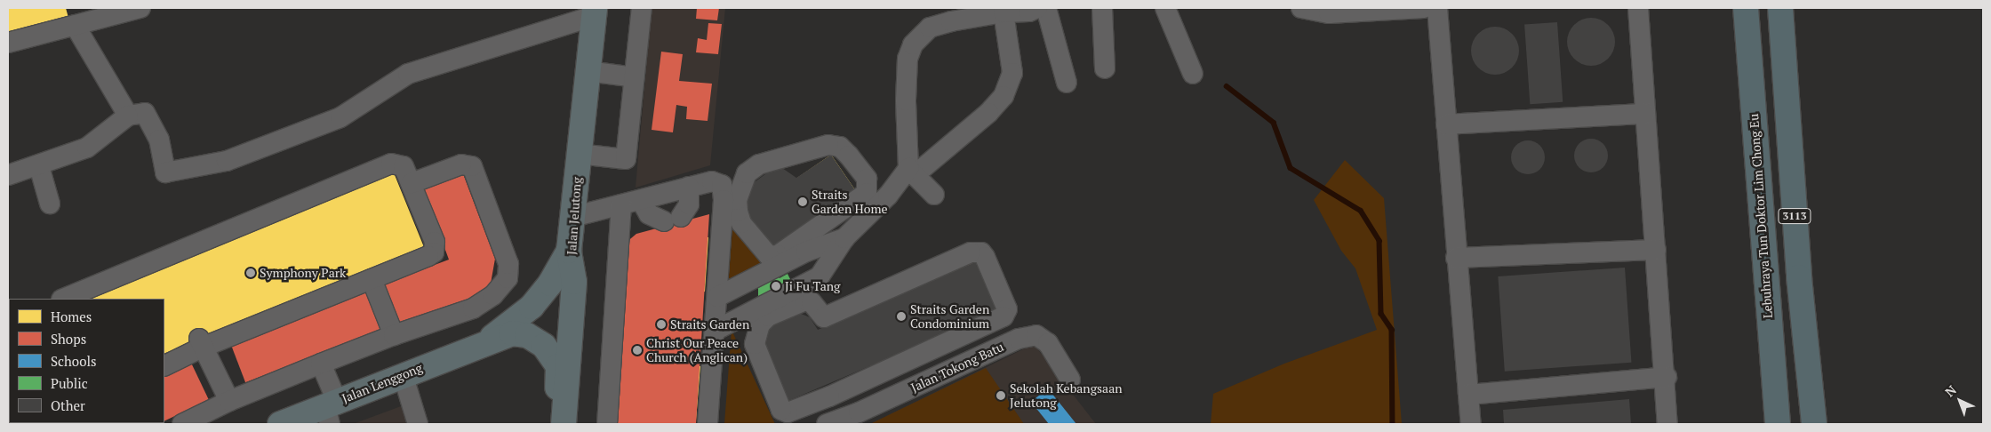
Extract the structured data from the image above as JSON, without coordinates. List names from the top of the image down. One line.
{"streets":{"highway":["Lebuhraya Tun Doktor Lim Chong Eu","3113"],"main road":["Jalan Jelutong","Jalan Lenggong"],"street":["Jalan Tokong Batu"]},"crossings":[["Jalan Jelutong","Jalan Lenggong"]],"places":["Straits Garden Home","Symphony Park","Ji Fu Tang","Straits Garden Condominium","Straits Garden","Christ Our Peace Church (Anglican)","Sekolah Kebangsaan Jelutong"],"legend":["Homes","Shops","Schools","Public","Other"],"north":"top left"}
